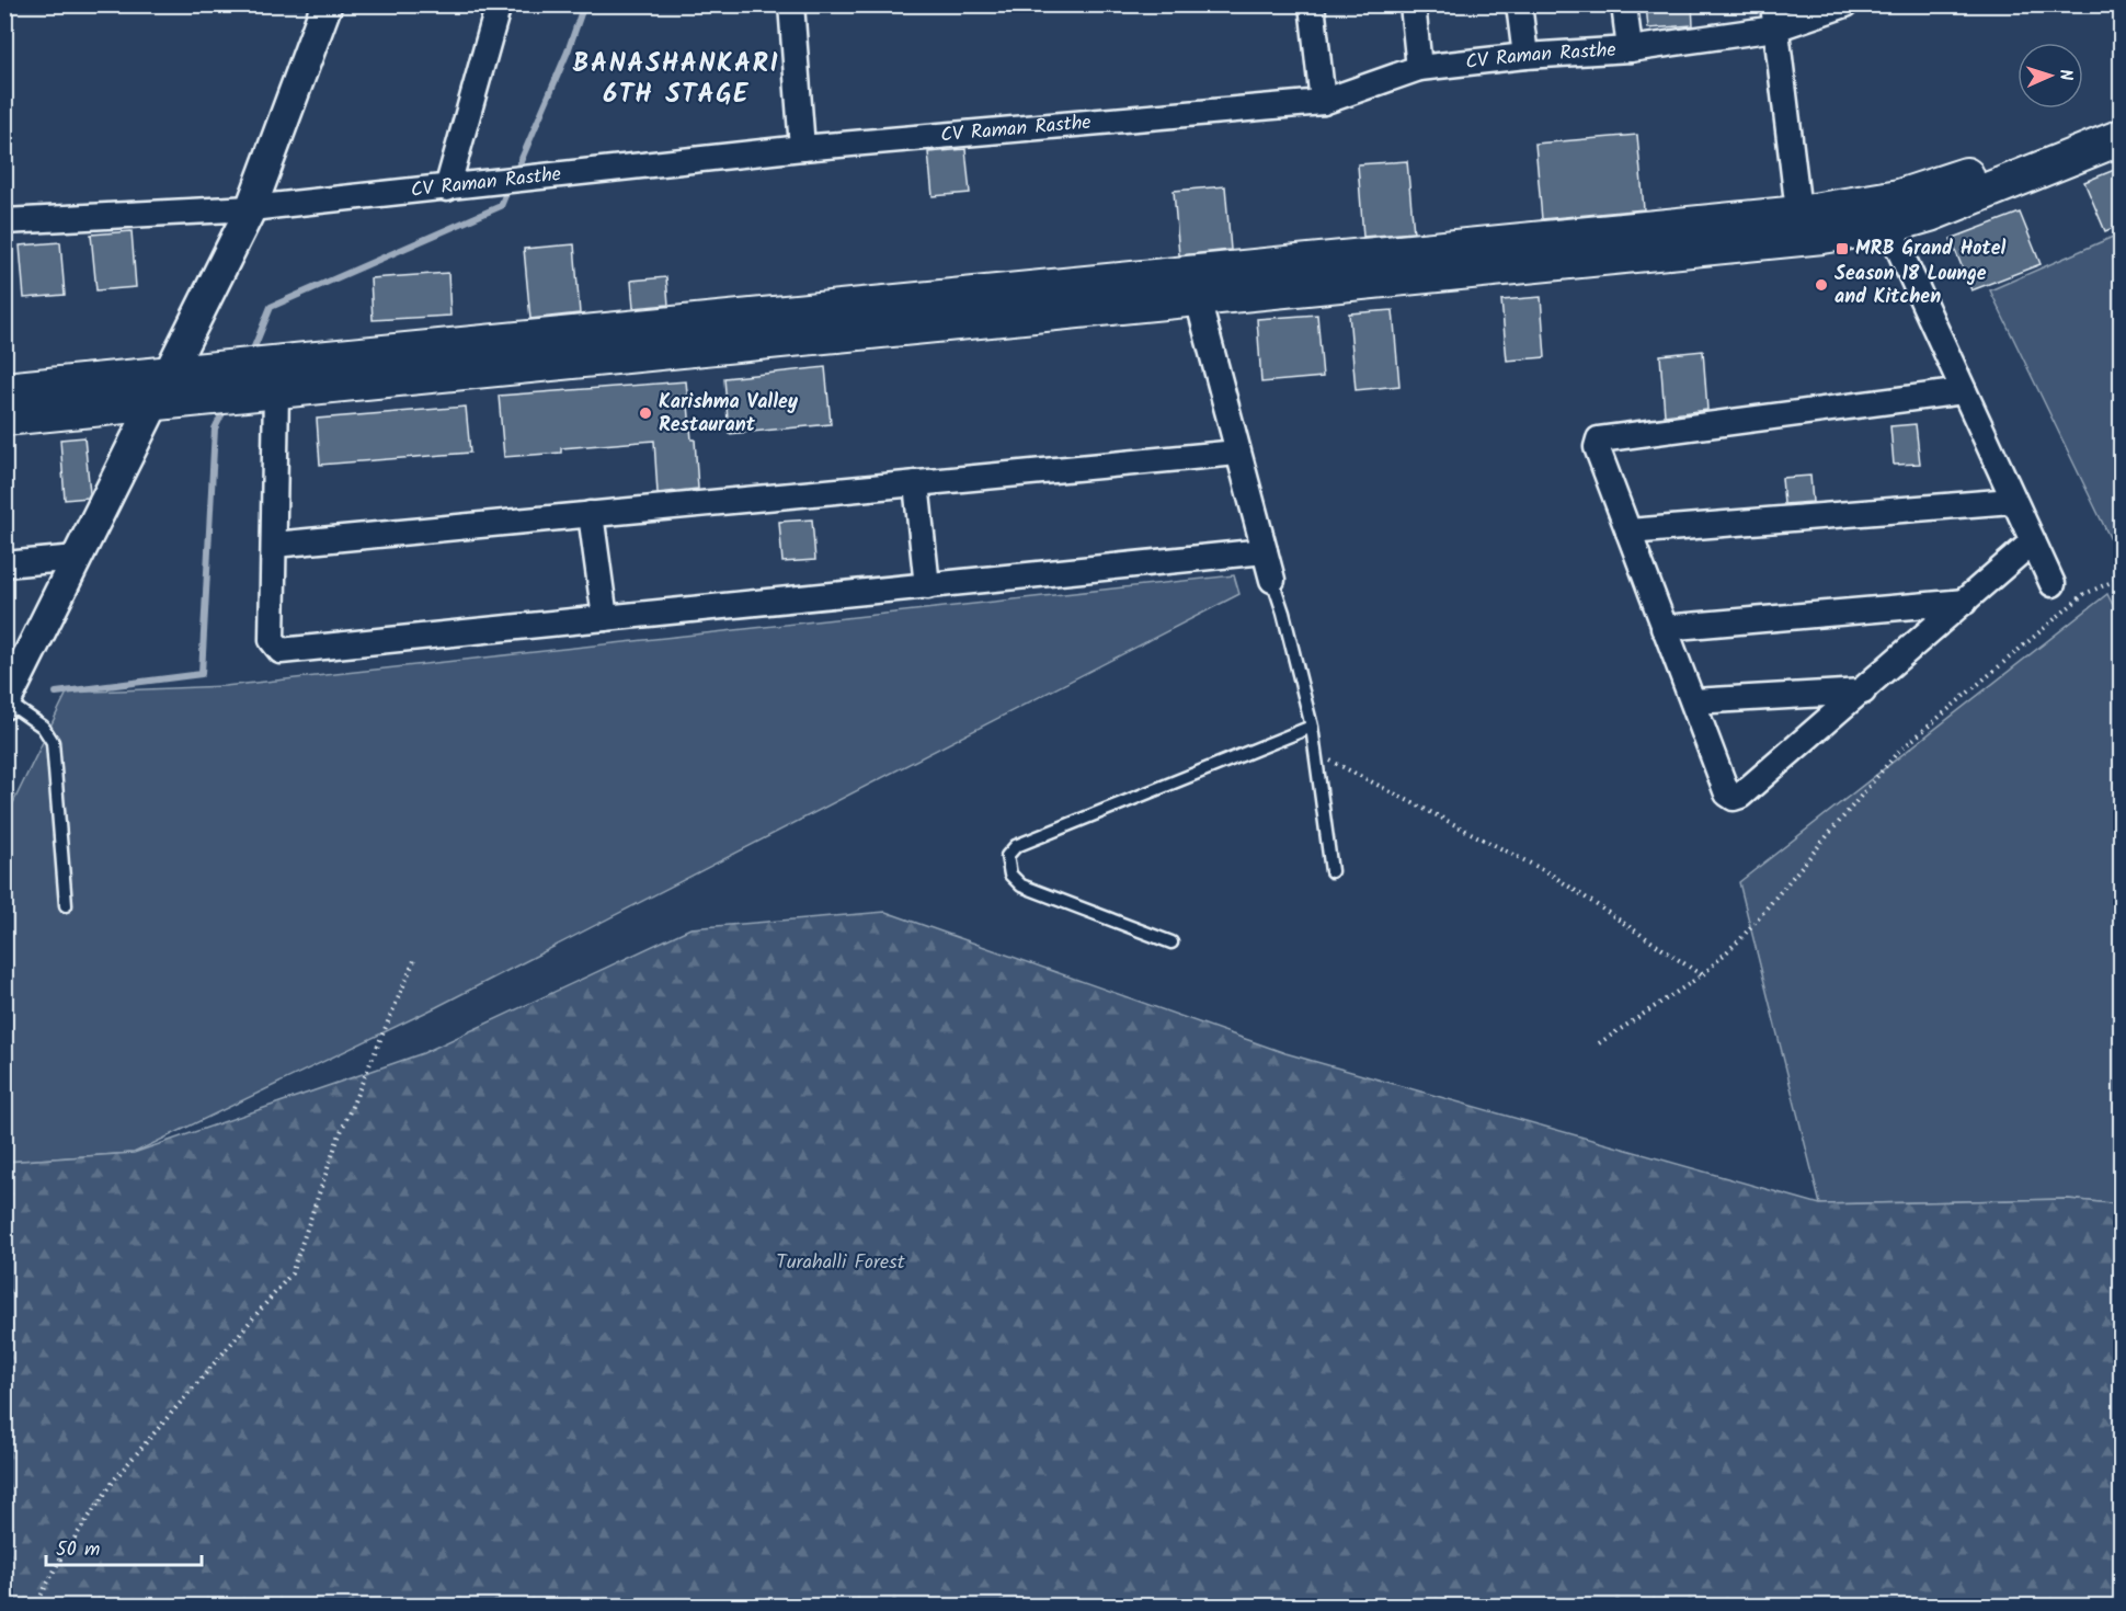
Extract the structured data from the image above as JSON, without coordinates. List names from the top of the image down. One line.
{"streets":{"street":["CV Raman Rasthe"]},"districts":["BANASHANKARI 6TH STAGE"],"parks":["Turahalli Forest"],"places":{"transit":["MRB Grand Hotel"],"other":["Season 18 Lounge and Kitchen","Karishma Valley Restaurant"]},"scale_bar":"50 m","north":"right"}
